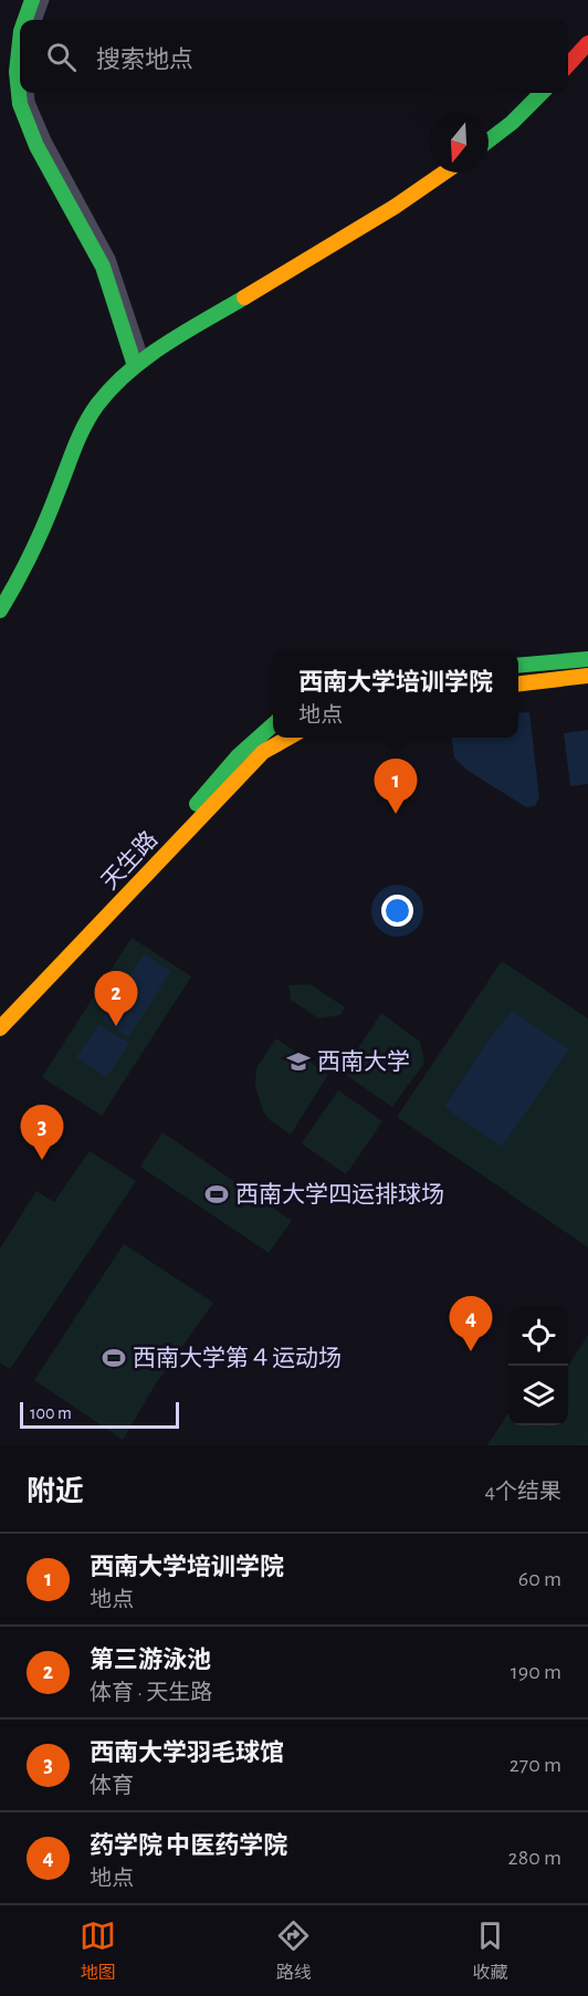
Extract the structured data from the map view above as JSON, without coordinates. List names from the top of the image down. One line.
{"streets":{"main road":["天生路"]},"places":{"school or university":["西南大学"],"sports":["西南大学四运排球场","西南大学第４运动场"]},"scale_bar":"100 m","north":"bottom","page":{"search":"搜索地点","popup":["西南大学培训学院","地点"],"pins":["1","2","3","4"],"scale":"100 m","heading":["附近","4个结果"],"list":[{"mark":"1","name":"西南大学培训学院","note":"地点","value":"60 m"},{"mark":"2","name":"第三游泳池","note":"体育 · 天生路","value":"190 m"},{"mark":"3","name":"西南大学羽毛球馆","note":"体育","value":"270 m"},{"mark":"4","name":"药学院 中医药学院","note":"地点","value":"280 m"}],"nav":["地图","路线","收藏"]}}
